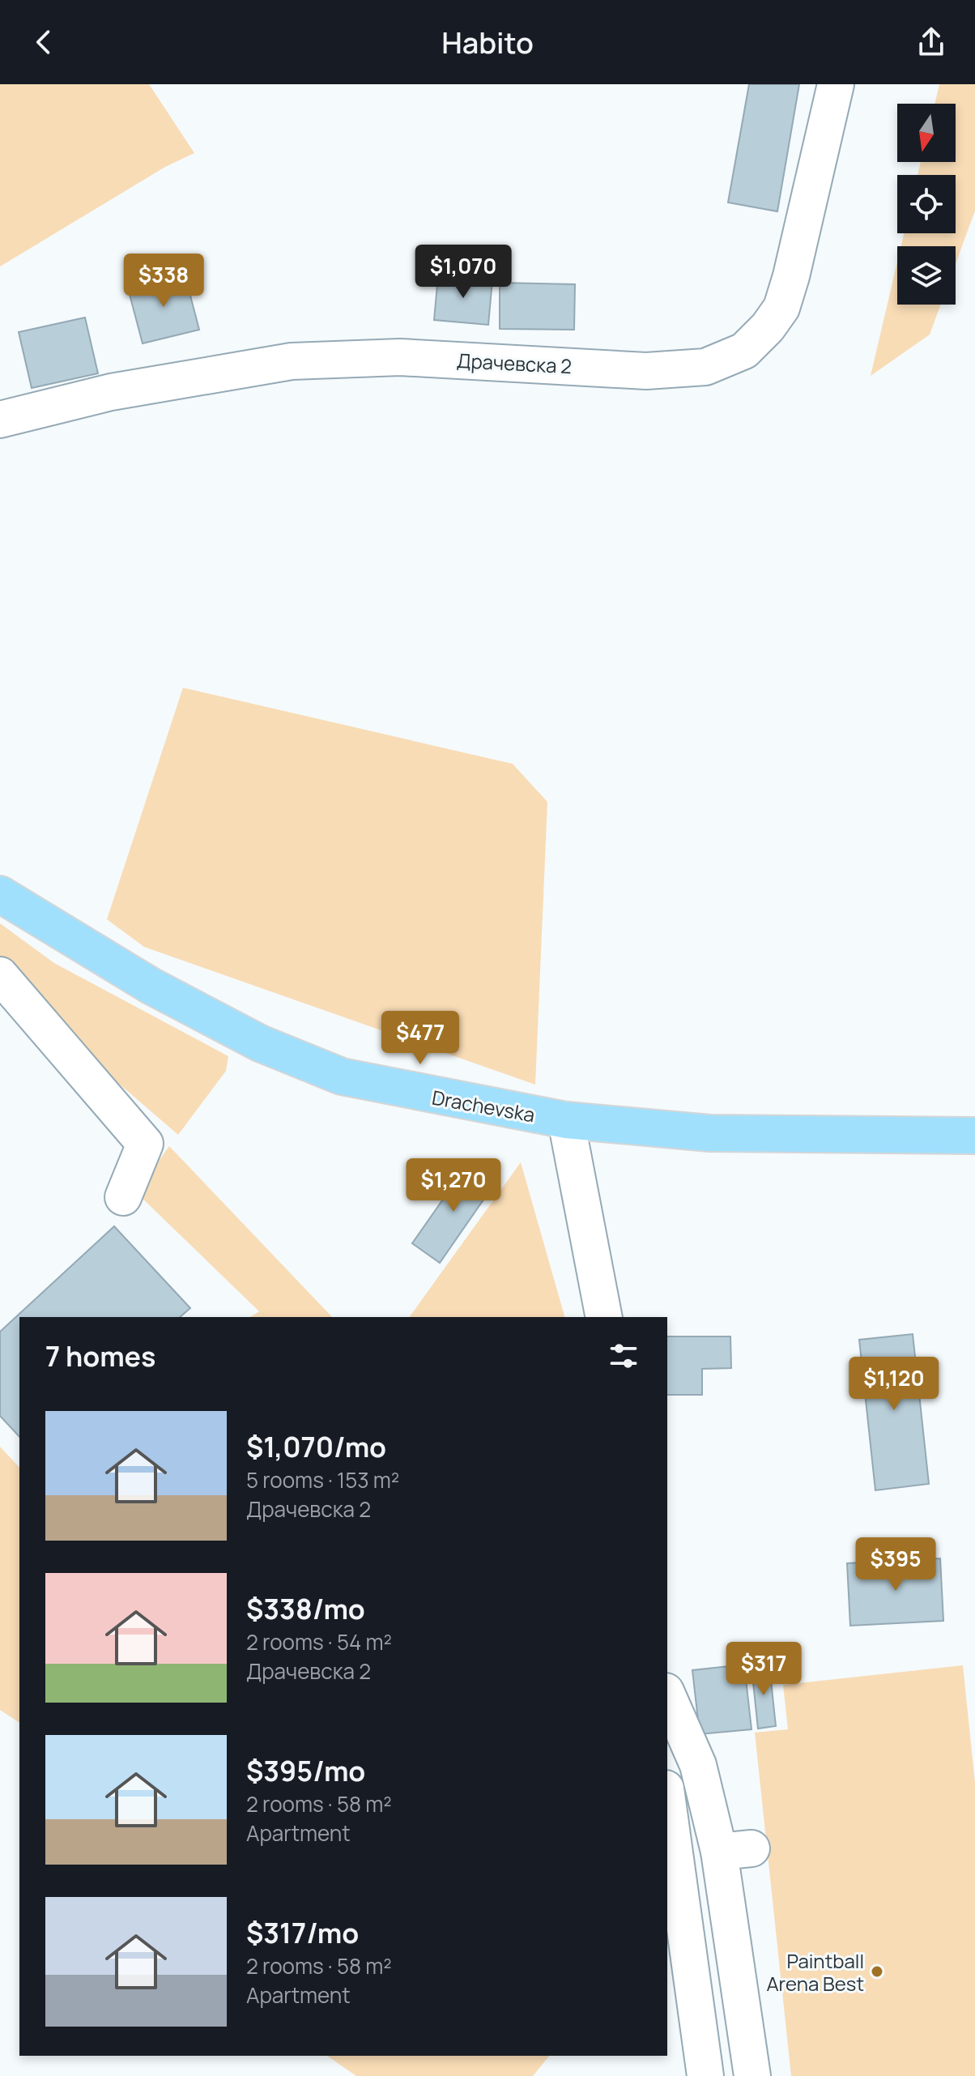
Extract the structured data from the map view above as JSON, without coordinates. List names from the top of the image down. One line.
{"streets":{"main road":["Drachevska"],"street":["Драчевска 2"]},"places":["Paintball Arena Best"],"north":"bottom","page":{"header":"Habito","price":["$1,070","$338","$477","$1,270","$1,120","$395","$317"],"heading":"7 homes","list":[{"name":"$1,070/mo","note":"5 rooms · 153 m² · Драчевска 2"},{"name":"$338/mo","note":"2 rooms · 54 m² · Драчевска 2"},{"name":"$395/mo","note":"2 rooms · 58 m² · Apartment"},{"name":"$317/mo","note":"2 rooms · 58 m² · Apartment"}]}}
